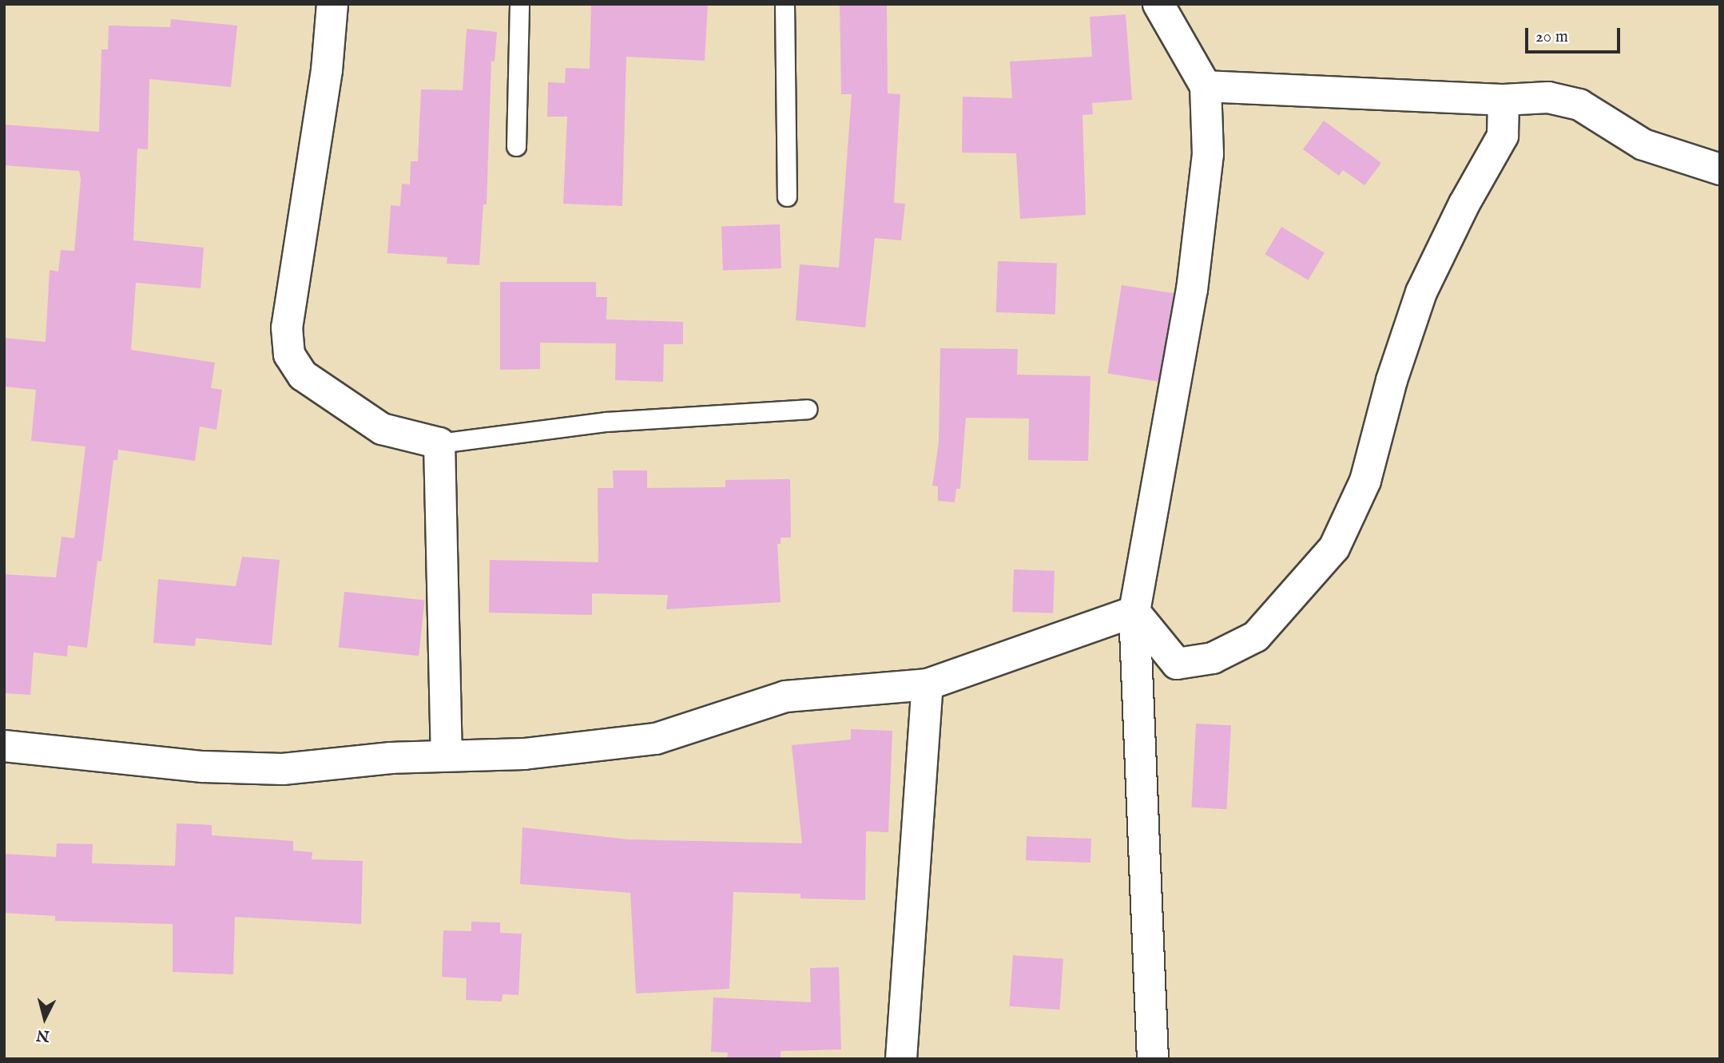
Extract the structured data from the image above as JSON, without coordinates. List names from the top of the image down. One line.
{"scale_bar":"20 m","north":"bottom"}
